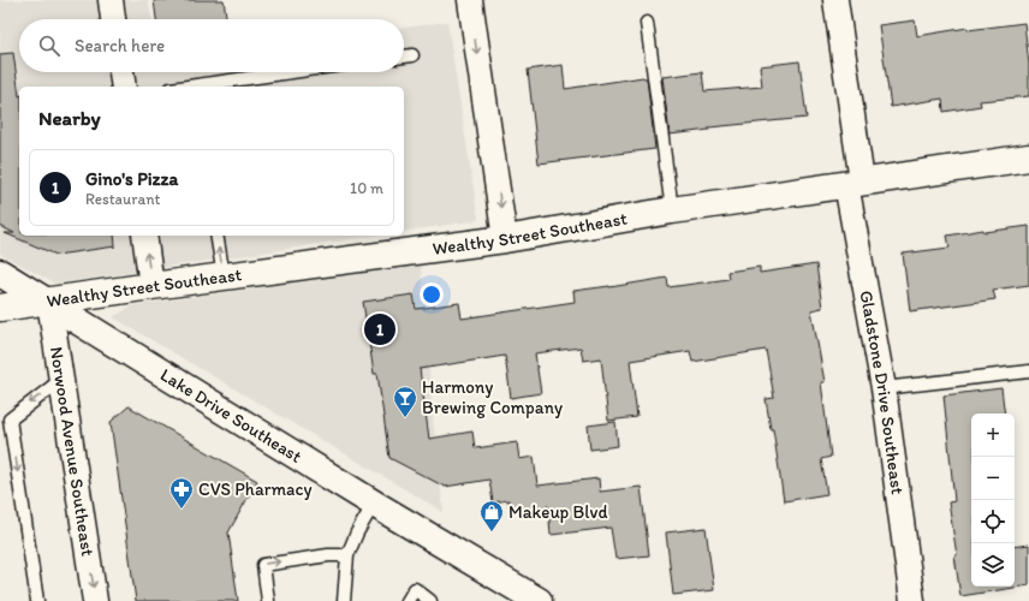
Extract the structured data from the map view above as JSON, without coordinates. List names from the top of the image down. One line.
{"streets":{"main road":["Wealthy Street Southeast","Lake Drive Southeast"],"street":["Gladstone Drive Southeast","Norwood Avenue Southeast"]},"crossings":[["Wealthy Street Southeast","Gladstone Drive Southeast"],["Wealthy Street Southeast","Lake Drive Southeast"],["Wealthy Street Southeast","Norwood Avenue Southeast"],["Lake Drive Southeast","Norwood Avenue Southeast"]],"one_way":["Norwood Avenue Southeast"],"places":{"bar":["Harmony Brewing Company"],"pharmacy":["CVS Pharmacy"],"shop":["Makeup Blvd"]},"page":{"search":"Search here","heading":"Nearby","list":[{"mark":"1","name":"Gino's Pizza","note":"Restaurant","value":"10 m"}],"pins":"1","map_buttons":["+","−"]}}
